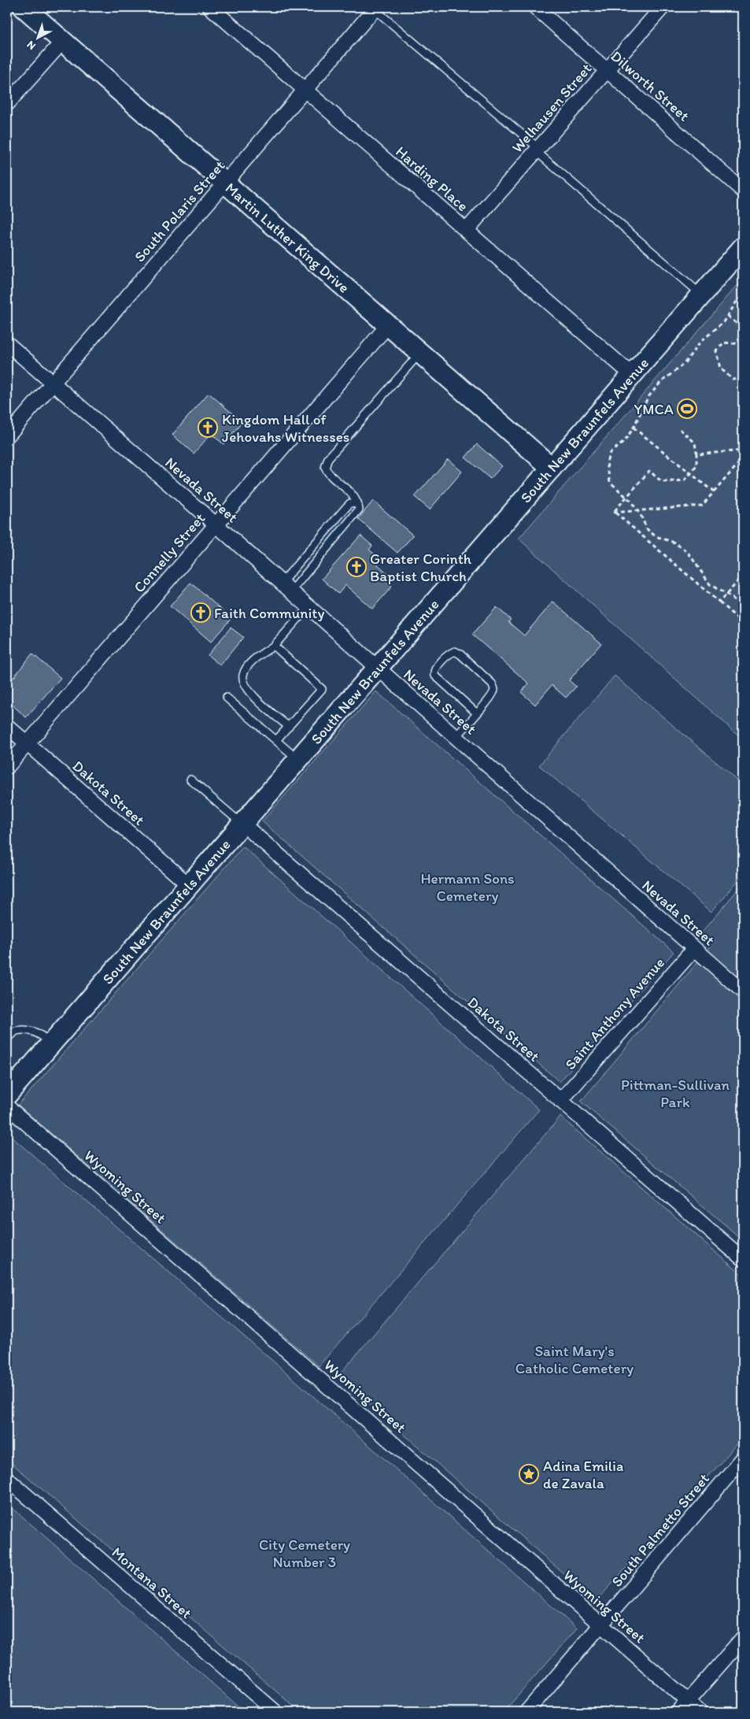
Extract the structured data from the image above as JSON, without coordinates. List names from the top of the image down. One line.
{"streets":{"main road":["Martin Luther King Drive","South New Braunfels Avenue"],"street":["Dilworth Street","Welhausen Street","Harding Place","South Polaris Street","Nevada Street","Connelly Street","Dakota Street","Saint Anthony Avenue","Wyoming Street","South Palmetto Street","Montana Street"]},"crossings":[["Dilworth Street","Welhausen Street"],["Welhausen Street","Harding Place"],["Harding Place","South Polaris Street"],["Harding Place","South New Braunfels Avenue"],["South Polaris Street","Martin Luther King Drive"],["South Polaris Street","Nevada Street"],["Martin Luther King Drive","South New Braunfels Avenue"],["Martin Luther King Drive","Connelly Street"],["South New Braunfels Avenue","Nevada Street"],["South New Braunfels Avenue","Dakota Street"],["Nevada Street","Connelly Street"],["Nevada Street","Saint Anthony Avenue"],["Connelly Street","Dakota Street"],["Dakota Street","Saint Anthony Avenue"],["Wyoming Street","South Palmetto Street"]],"parks":["Hermann Sons Cemetery","Pittman-Sullivan Park","Saint Mary's Catholic Cemetery","City Cemetery Number 3"],"places":{"sports":["YMCA"],"church":["Kingdom Hall of Jehovahs Witnesses","Greater Corinth Baptist Church","Faith Community"],"place":["Adina Emilia de Zavala"]},"north":"bottom left"}
